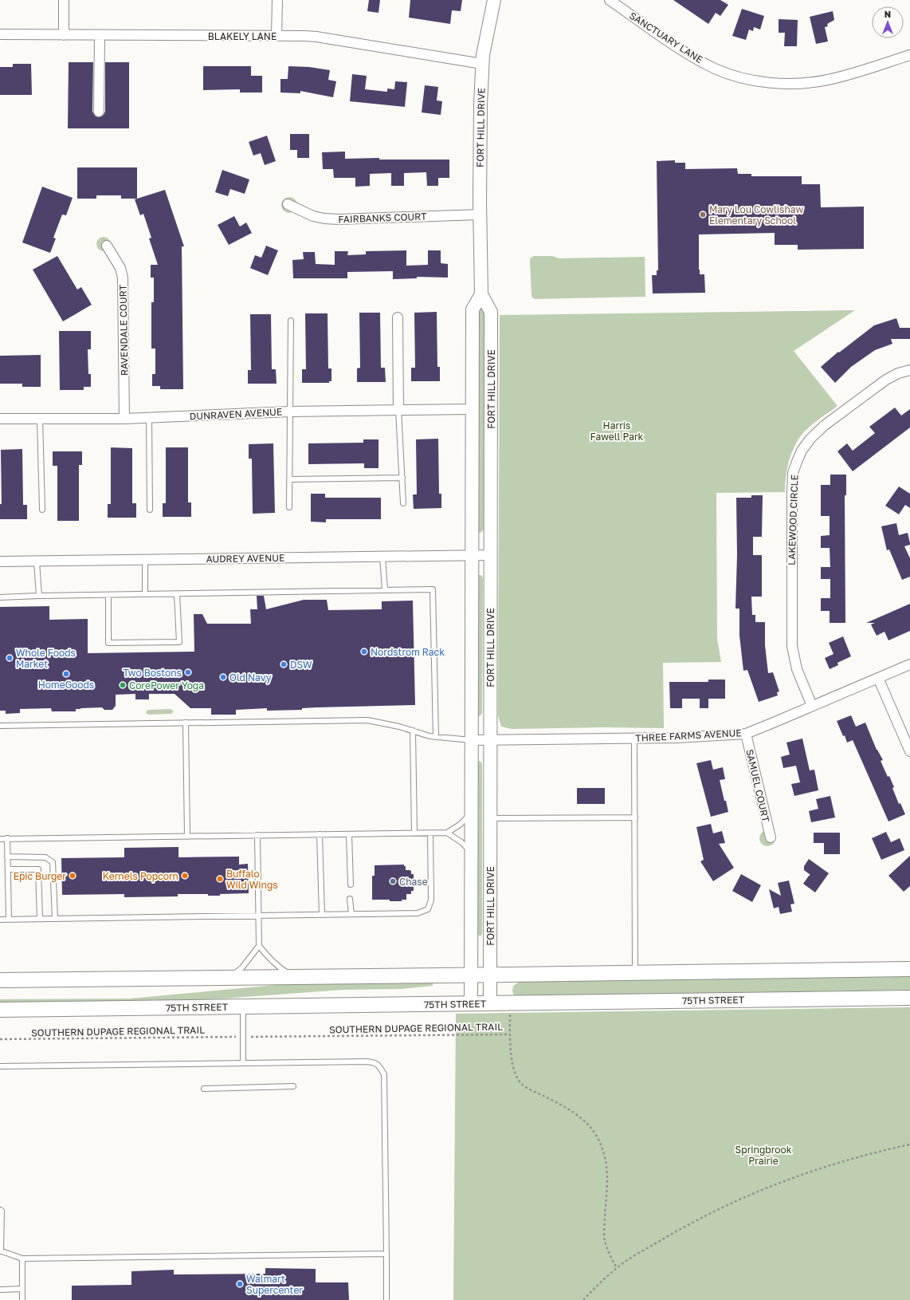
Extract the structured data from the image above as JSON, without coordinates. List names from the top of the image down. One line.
{"streets":{"main road":["75TH STREET"],"street":["BLAKELY LANE","SANCTUARY LANE","FORT HILL DRIVE","FAIRBANKS COURT","RAVENDALE COURT","DUNRAVEN AVENUE","LAKEWOOD CIRCLE","AUDREY AVENUE","THREE FARMS AVENUE","SAMUEL COURT"],"path":["SOUTHERN DUPAGE REGIONAL TRAIL"]},"crossings":[["BLAKELY LANE","FORT HILL DRIVE"],["FORT HILL DRIVE","FAIRBANKS COURT"],["FORT HILL DRIVE","DUNRAVEN AVENUE"],["FORT HILL DRIVE","AUDREY AVENUE"],["FORT HILL DRIVE","THREE FARMS AVENUE"],["FORT HILL DRIVE","75TH STREET"],["RAVENDALE COURT","DUNRAVEN AVENUE"],["LAKEWOOD CIRCLE","THREE FARMS AVENUE"],["THREE FARMS AVENUE","SAMUEL COURT"]],"parks":["Harris Fawell Park","Springbrook Prairie"],"places":["Mary Lou Cowlishaw Elementary School","Nordstrom Rack","Whole Foods Market","DSW","Two Bostons","HomeGoods","Old Navy","CorePower Yoga","Epic Burger","Kernels Popcorn","Buffalo Wild Wings","Chase","Walmart Supercenter"],"north":"top"}
